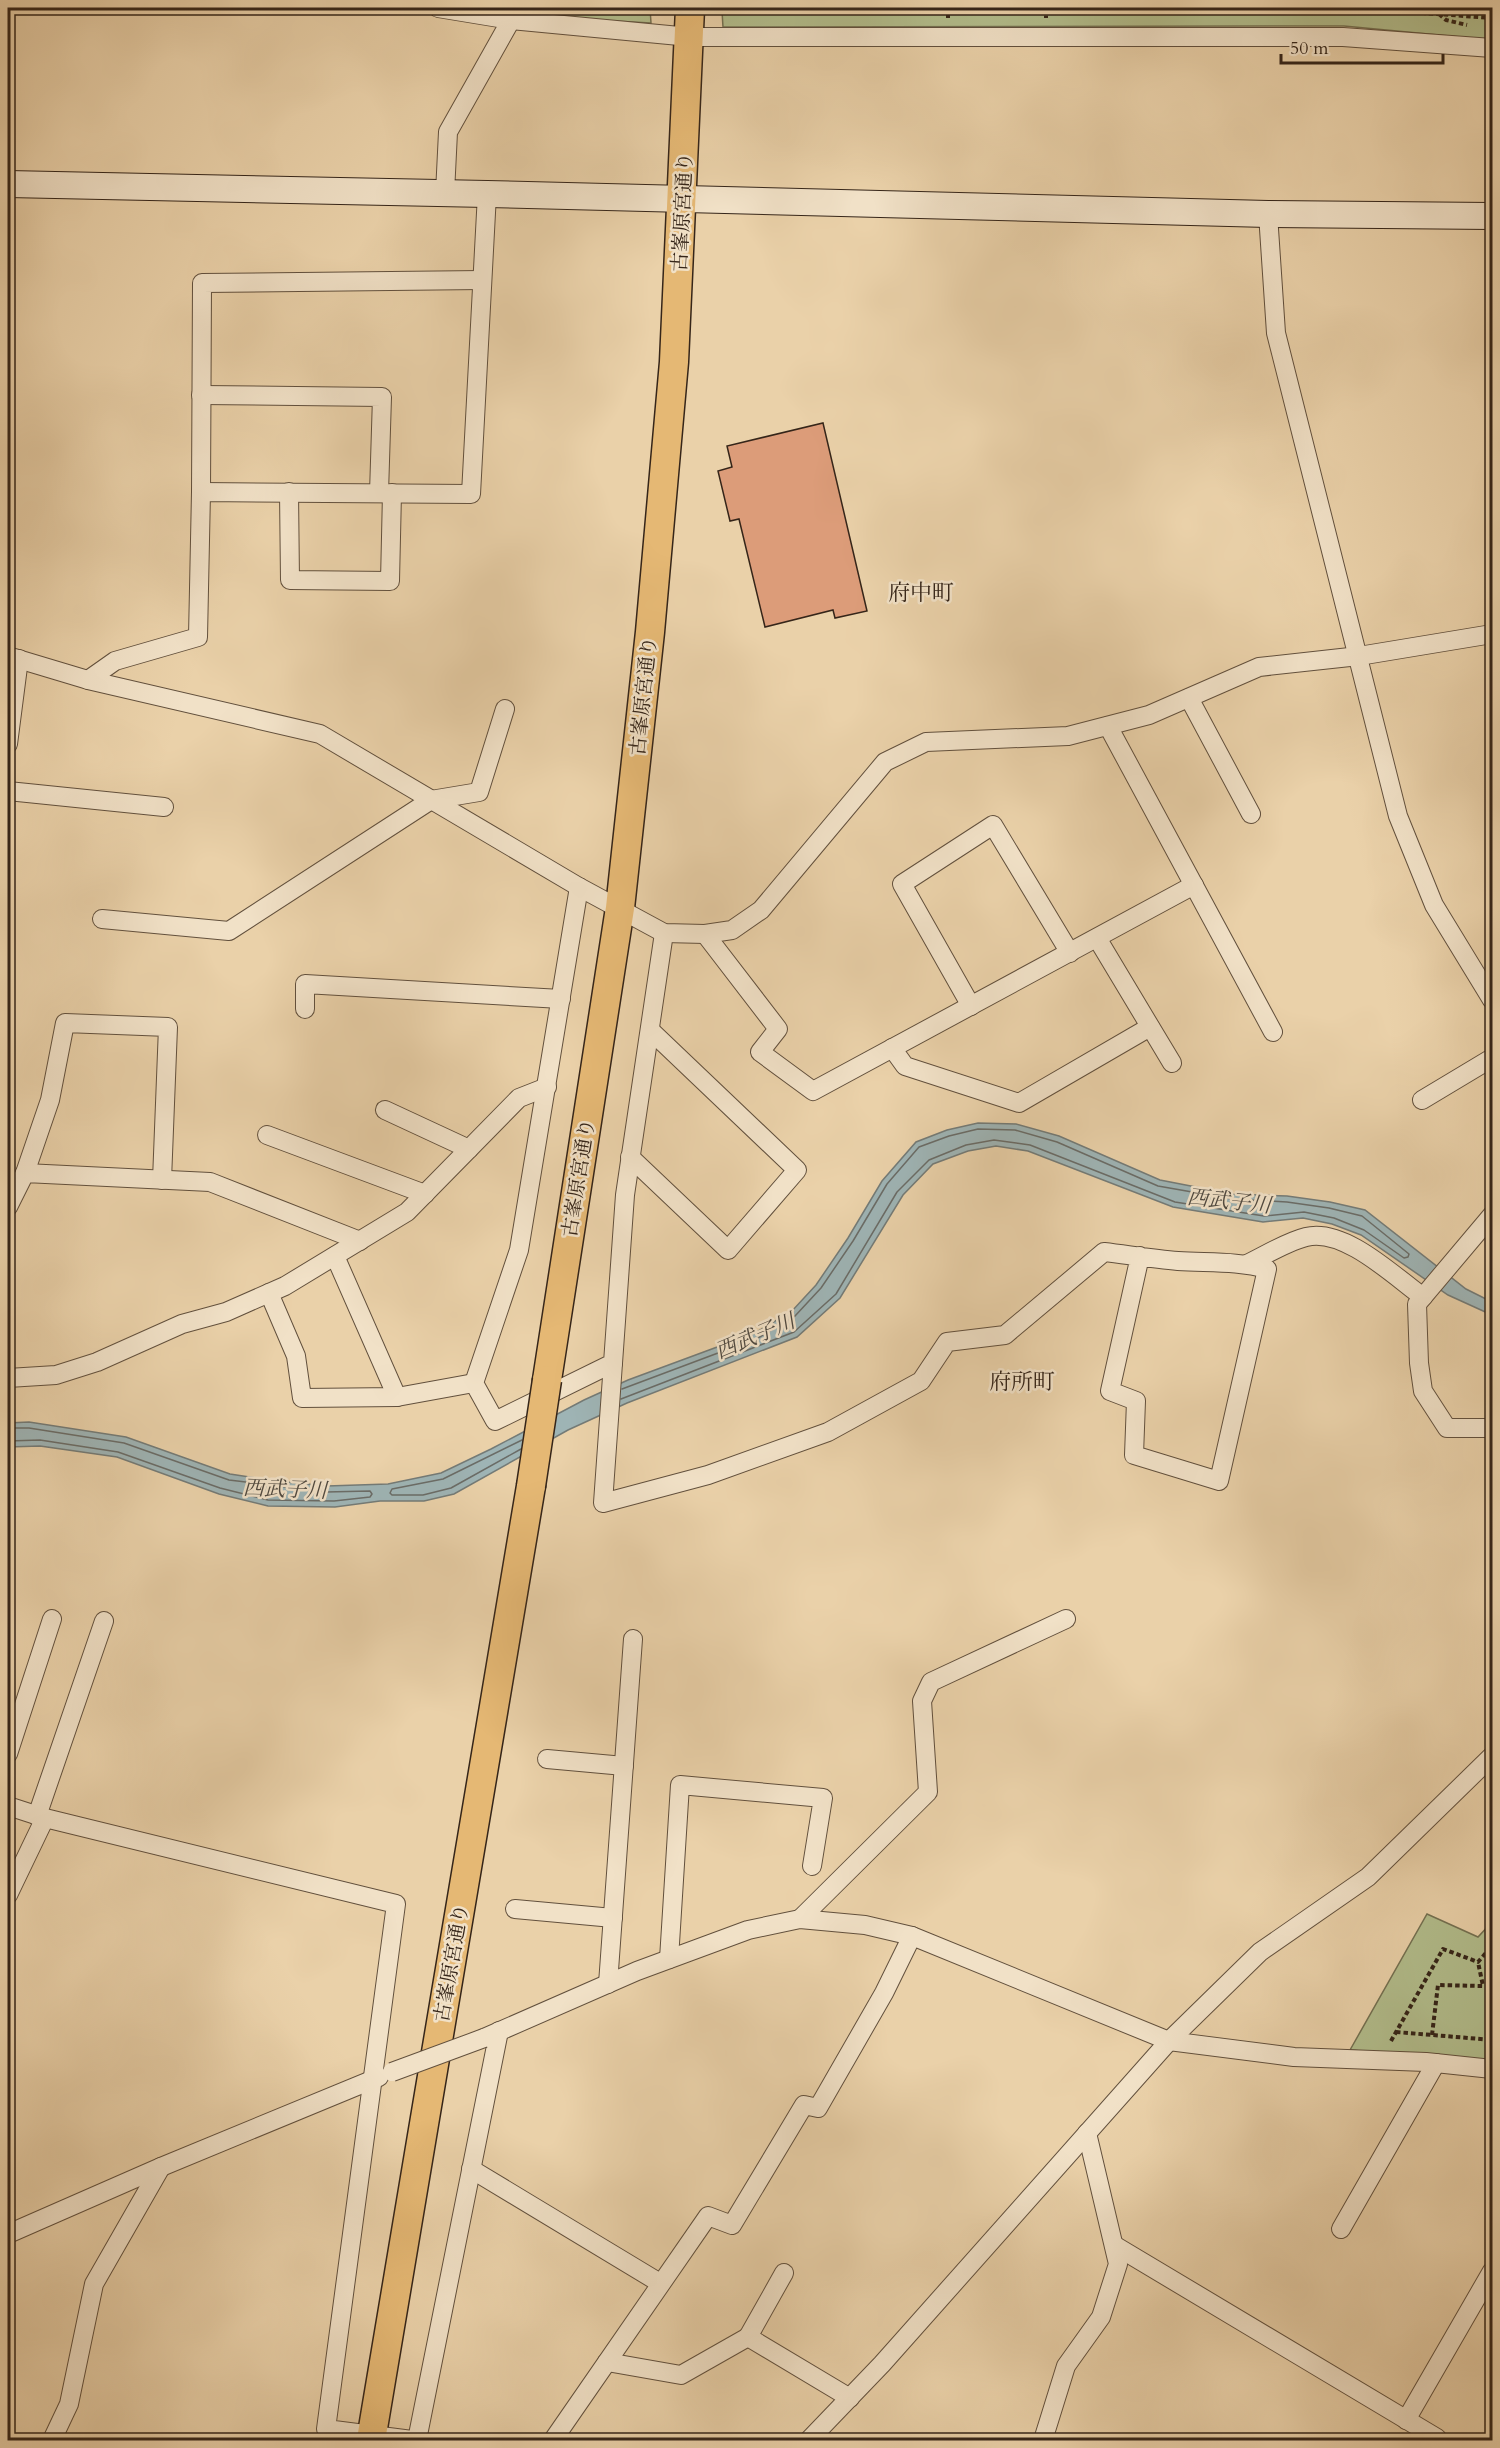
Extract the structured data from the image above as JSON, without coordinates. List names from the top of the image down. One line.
{"streets":{"main road":["古峯原宮通り"]},"districts":["府中町","府所町"],"water":["西武子川"],"scale_bar":"50 m"}
